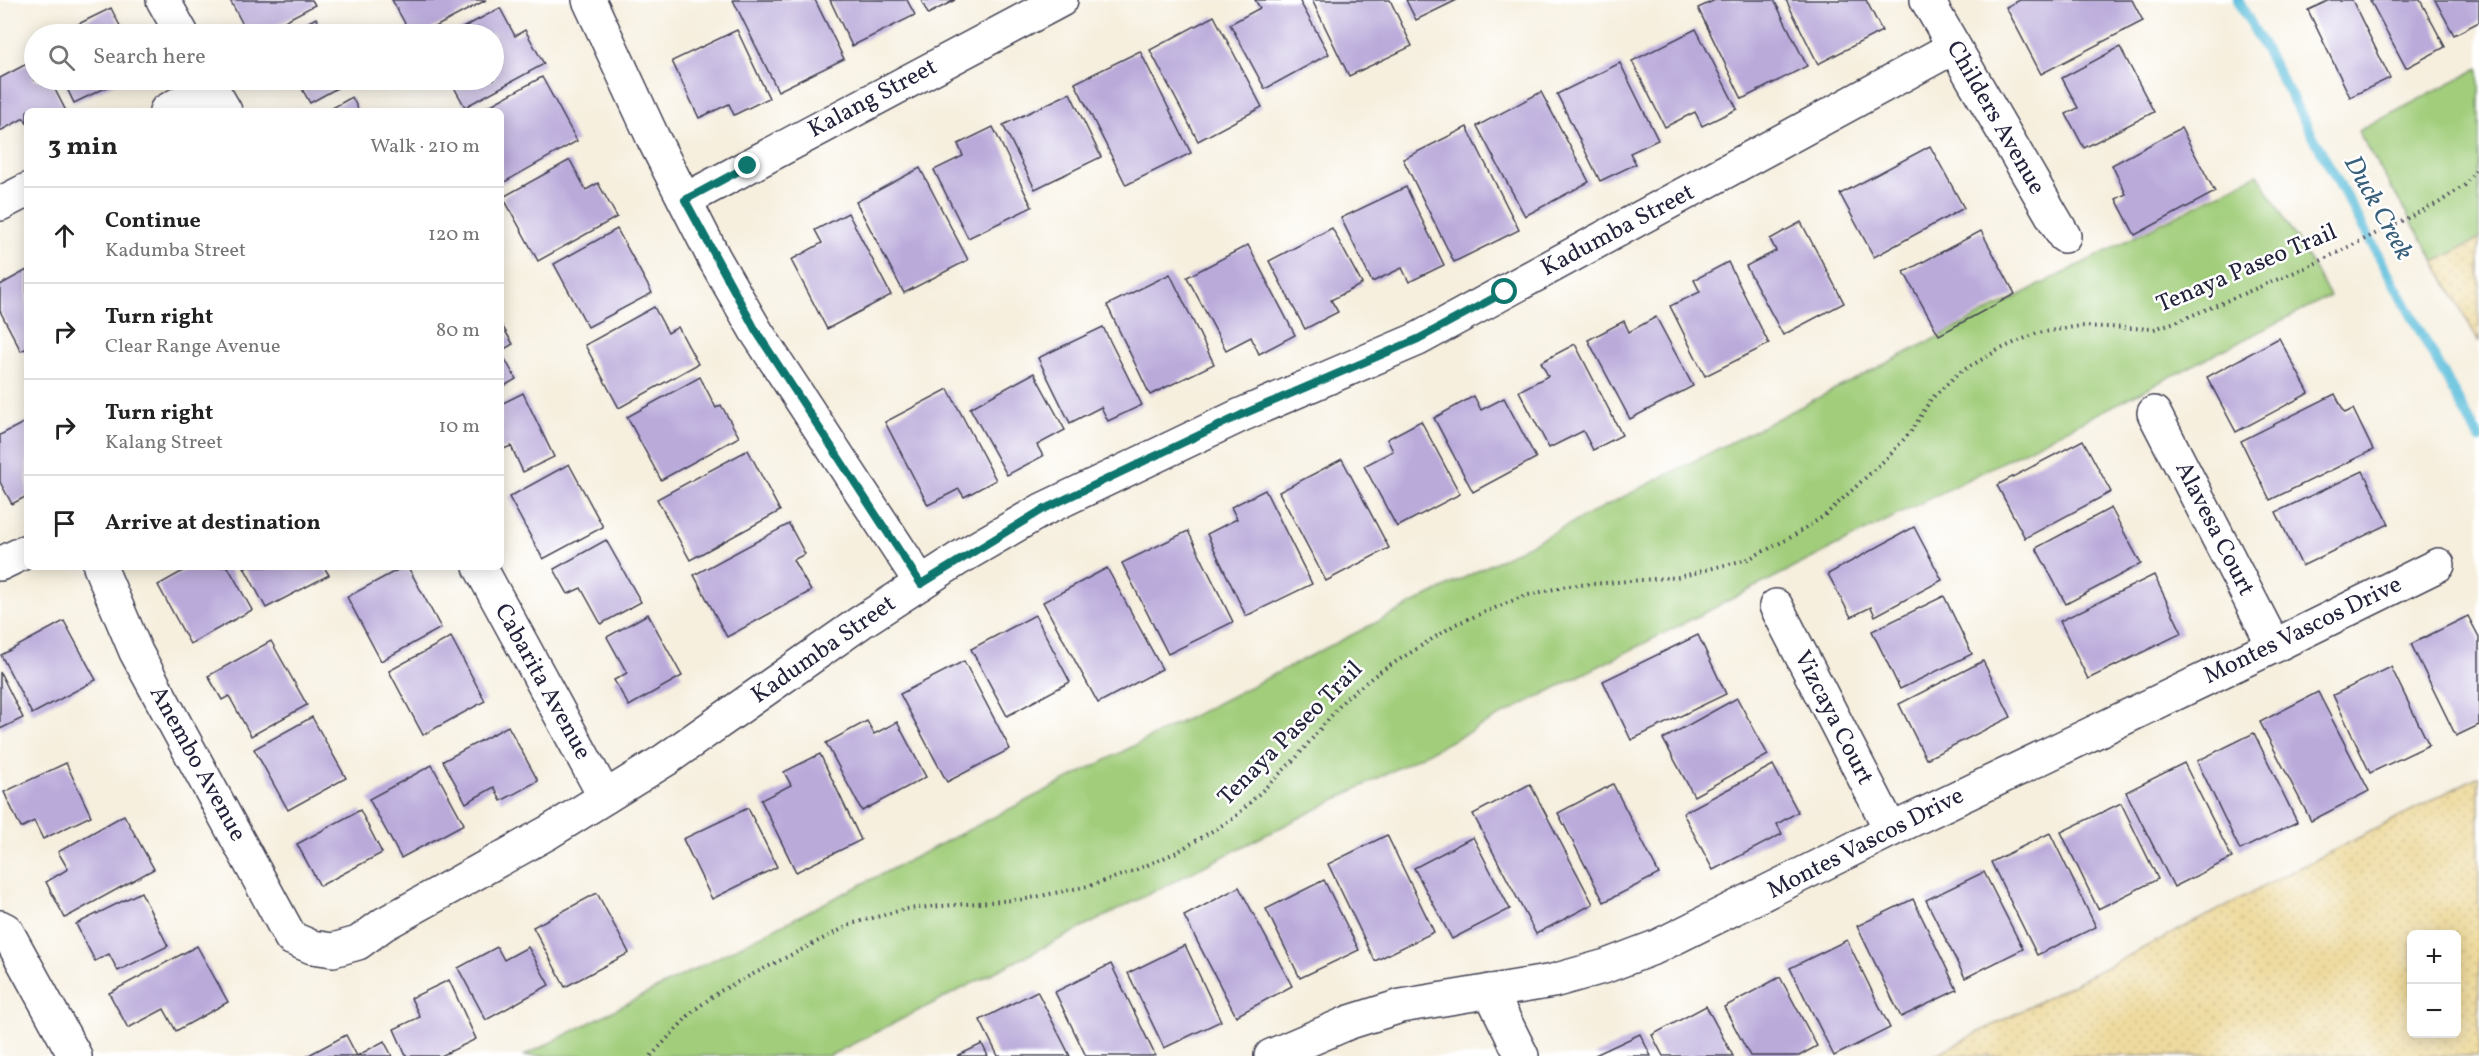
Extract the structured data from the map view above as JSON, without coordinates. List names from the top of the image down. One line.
{"streets":{"street":["Kalang Street","Childers Avenue","Kadumba Street","Alavesa Court","Montes Vascos Drive","Cabarita Avenue","Vizcaya Court","Anembo Avenue"],"path":["Tenaya Paseo Trail"]},"crossings":[["Childers Avenue","Kadumba Street"],["Kadumba Street","Cabarita Avenue"],["Kadumba Street","Anembo Avenue"],["Alavesa Court","Montes Vascos Drive"],["Montes Vascos Drive","Vizcaya Court"]],"water":["Duck Creek"],"page":{"search":"Search here","heading":["3 min","Walk · 210 m"],"list":[["Continue","Kadumba Street","120 m"],["Turn right","Clear Range Avenue","80 m"],["Turn right","Kalang Street","10 m"],"Arrive at destination"],"map_buttons":["+","−"]}}
